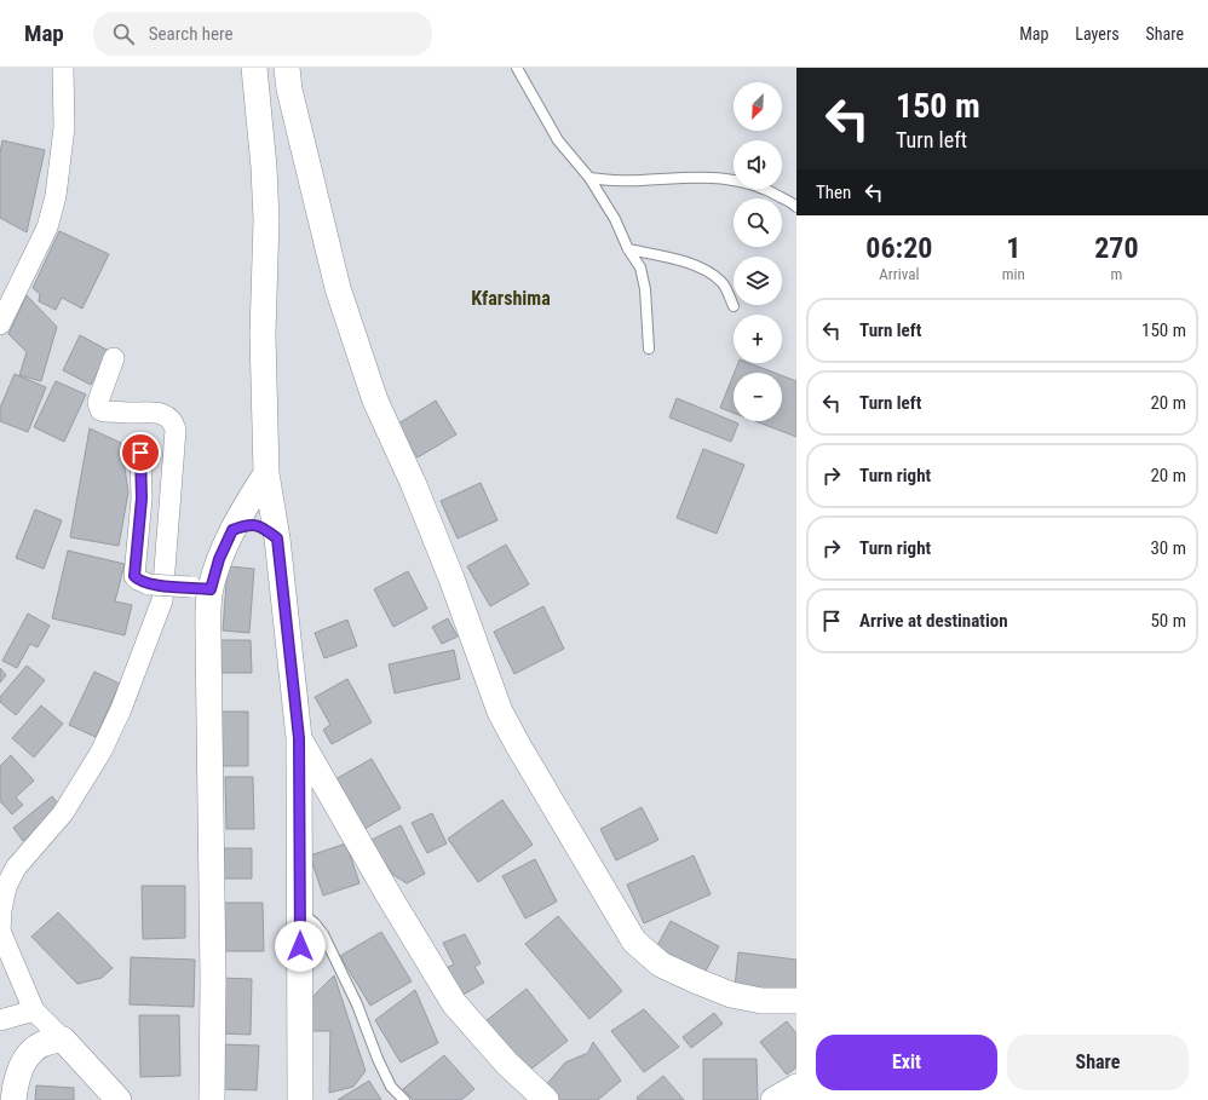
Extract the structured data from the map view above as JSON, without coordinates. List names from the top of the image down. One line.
{"districts":["Kfarshima"],"north":"bottom left","page":{"header":"Map","search":"Search here","nav":["Map","Layers","Share"],"turn":["150 m","Turn left"],"map_buttons":["+","−"],"then":"Then","eta":["06:20","Arrival","1","min","270","m"],"list":[{"name":"Turn left","value":"150 m"},{"name":"Turn left","value":"20 m"},{"name":"Turn right","value":"20 m"},{"name":"Turn right","value":"30 m"},{"name":"Arrive at destination","value":"50 m"}],"buttons":["Exit","Share"]}}
